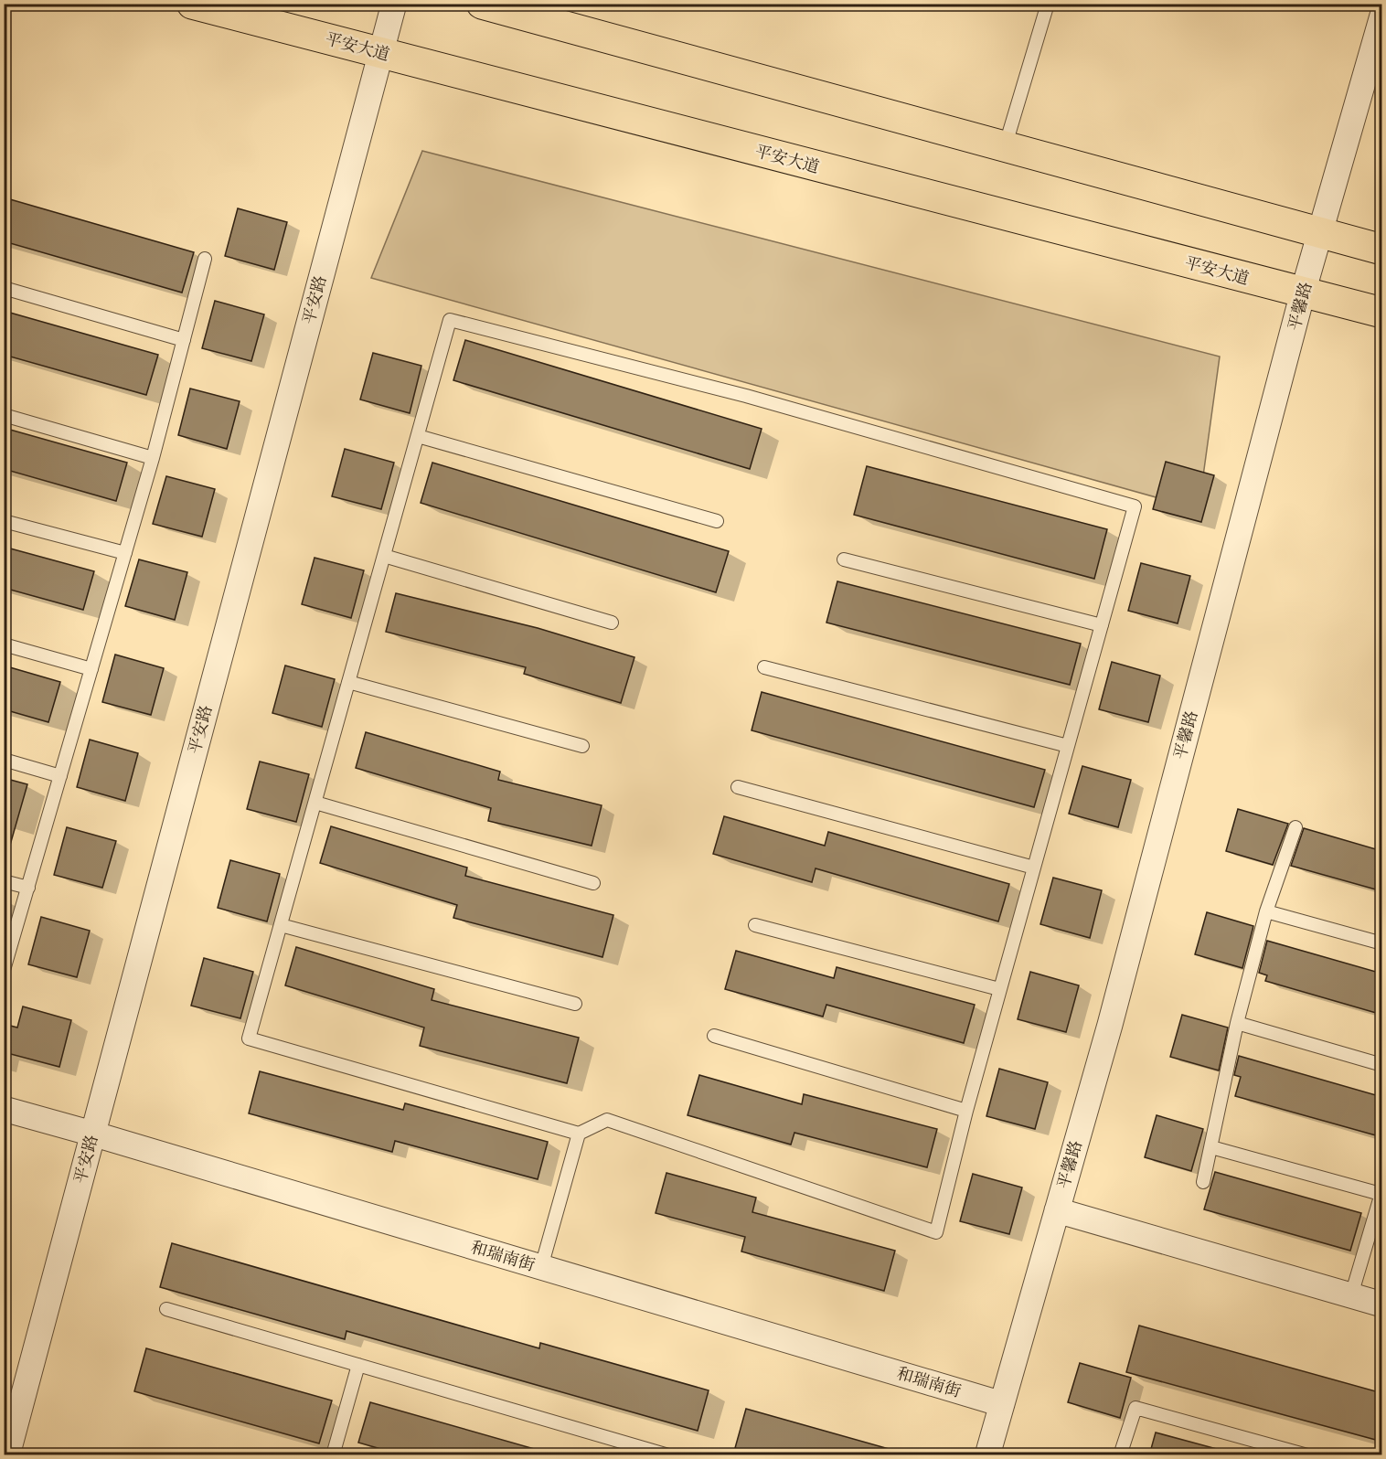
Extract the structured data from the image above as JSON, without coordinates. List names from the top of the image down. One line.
{"streets":{"main road":["平安大道"],"street":["平安路","平馨路","和瑞南街"]},"crossings":[["平安大道","平安路"],["平安大道","平馨路"],["平安路","和瑞南街"],["平馨路","和瑞南街"]]}
